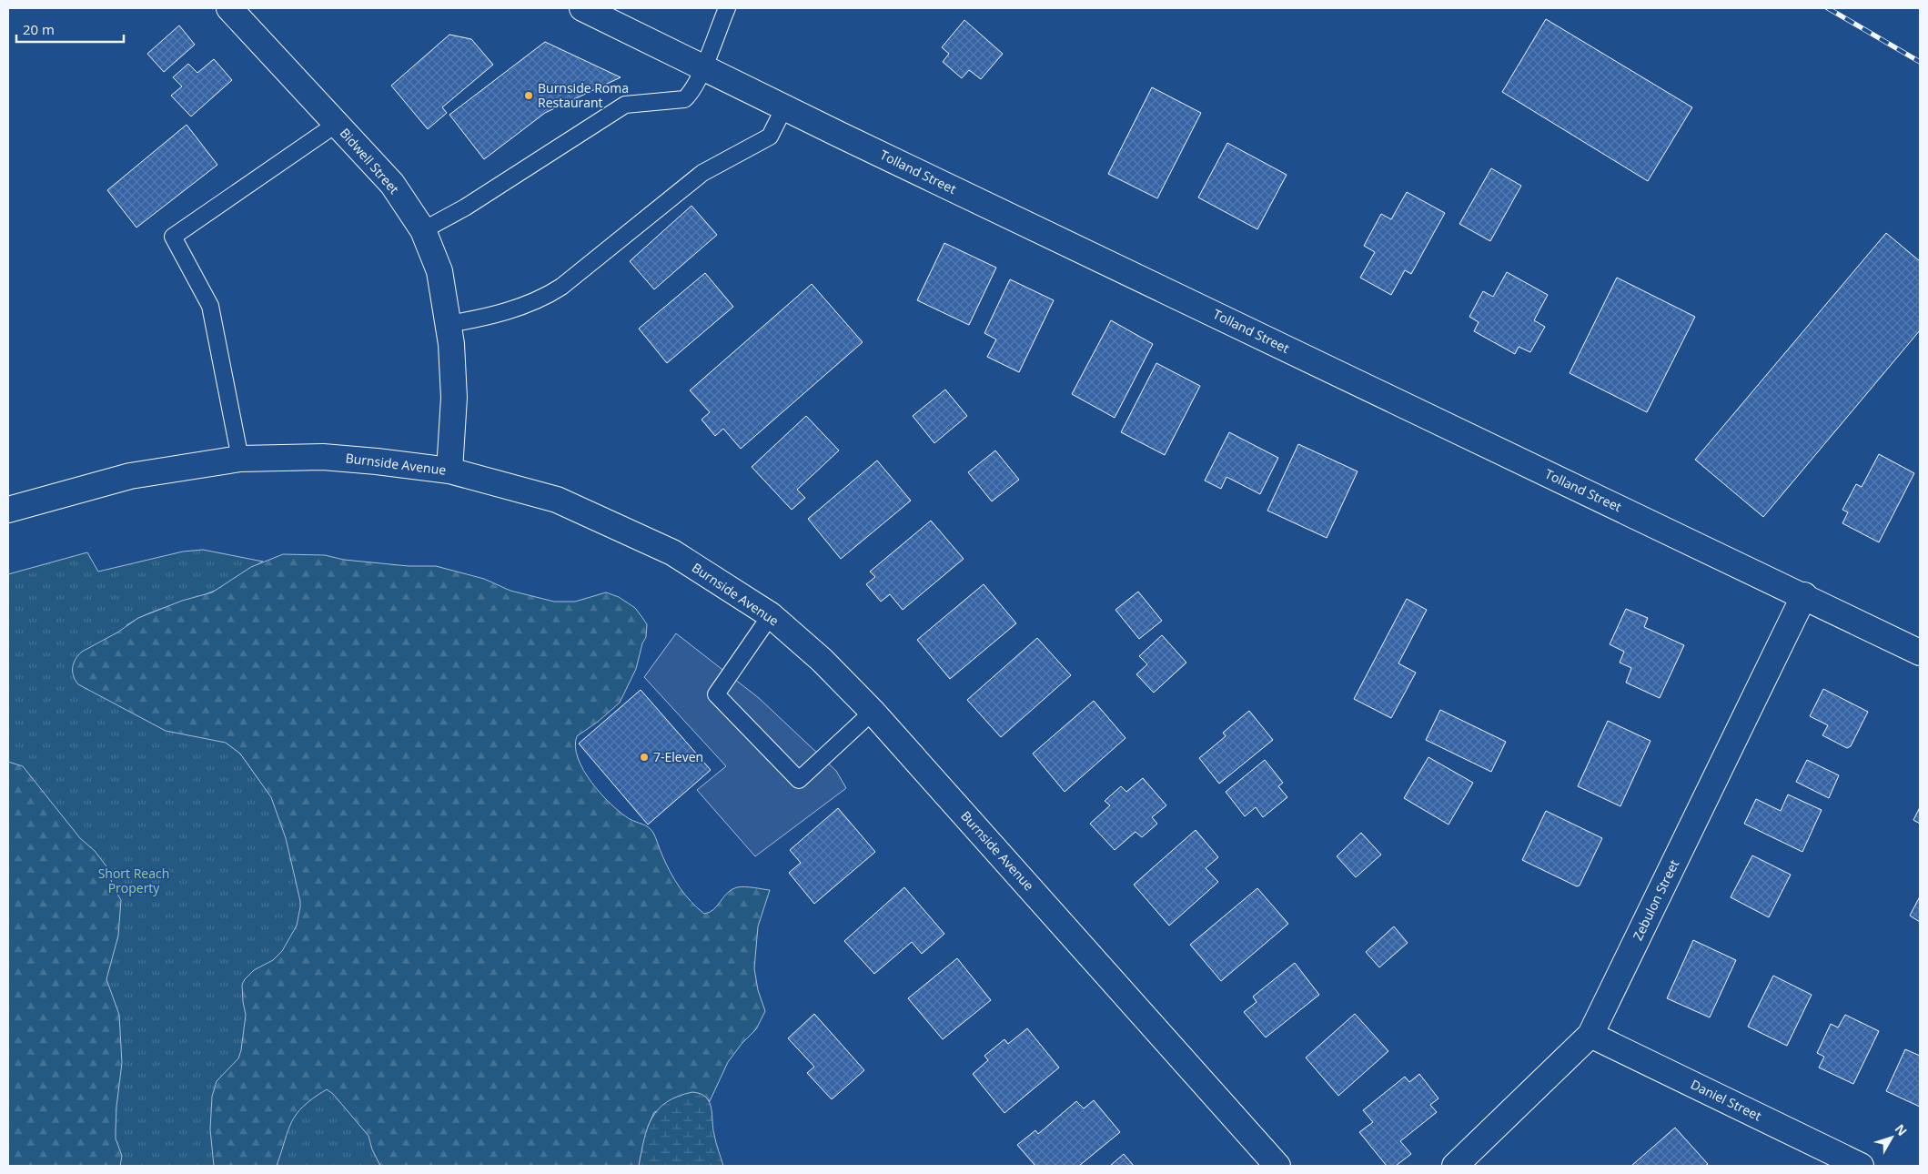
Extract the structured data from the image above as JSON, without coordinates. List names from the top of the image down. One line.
{"streets":{"main road":["Bidwell Street","Tolland Street","Burnside Avenue","Zebulon Street","Daniel Street"]},"crossings":[["Bidwell Street","Burnside Avenue"],["Tolland Street","Zebulon Street"],["Zebulon Street","Daniel Street"]],"parks":["Short Reach Property"],"places":["Burnside Roma Restaurant","7-Eleven"],"scale_bar":"20 m","north":"top right"}
